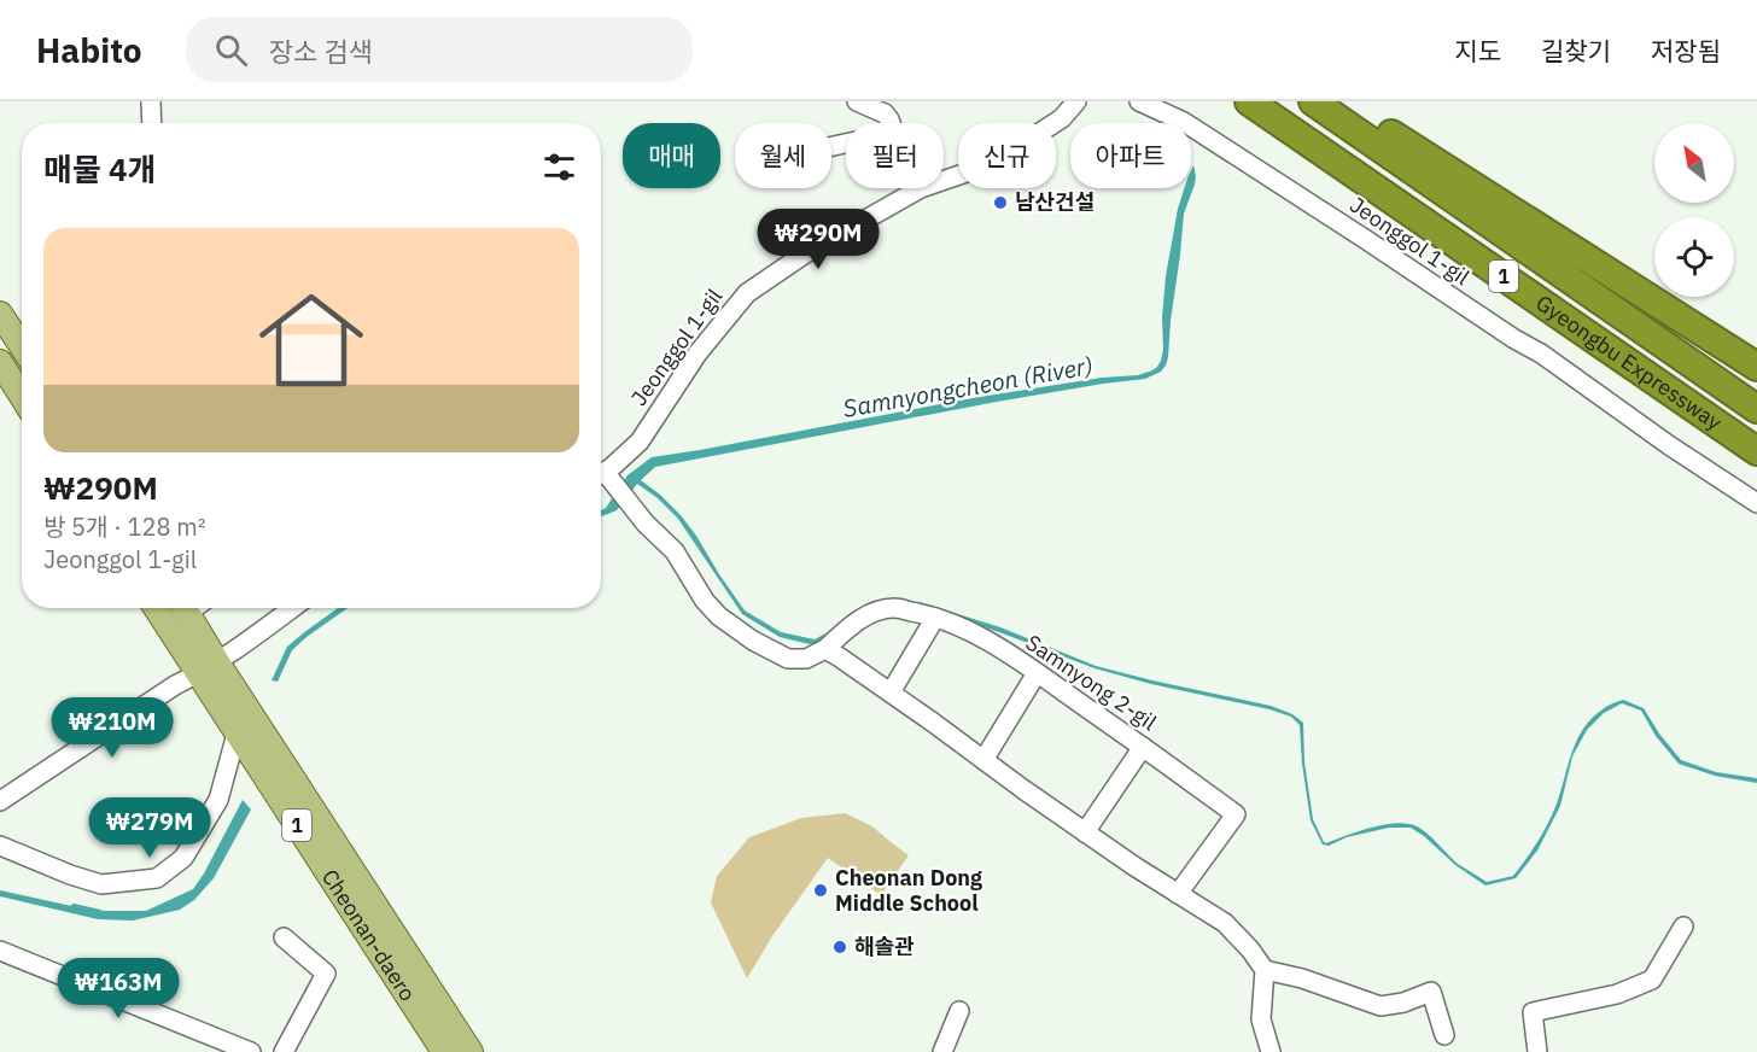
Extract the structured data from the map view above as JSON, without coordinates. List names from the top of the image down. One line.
{"streets":{"highway":["1","Gyeongbu Expressway"],"main road":["Cheonan-daero"],"street":["Jeonggol 1-gil","Samnyong 2-gil"]},"crossings":[["Jeonggol 1-gil","Samnyong 2-gil"]],"water":["Samnyongcheon (River)"],"places":["남산건설","Cheonan Dong Middle School","해솔관"],"north":"top left","page":{"header":"Habito","search":"장소 검색","nav":["지도","길찾기","저장됨"],"chip":["매매","월세","필터","신규","아파트"],"heading":"매물 4개","price":["₩290M","₩210M","₩279M","₩163M"],"list":[{"name":"₩290M","note":"방 5개 · 128 m² · Jeonggol 1-gil"}]}}
